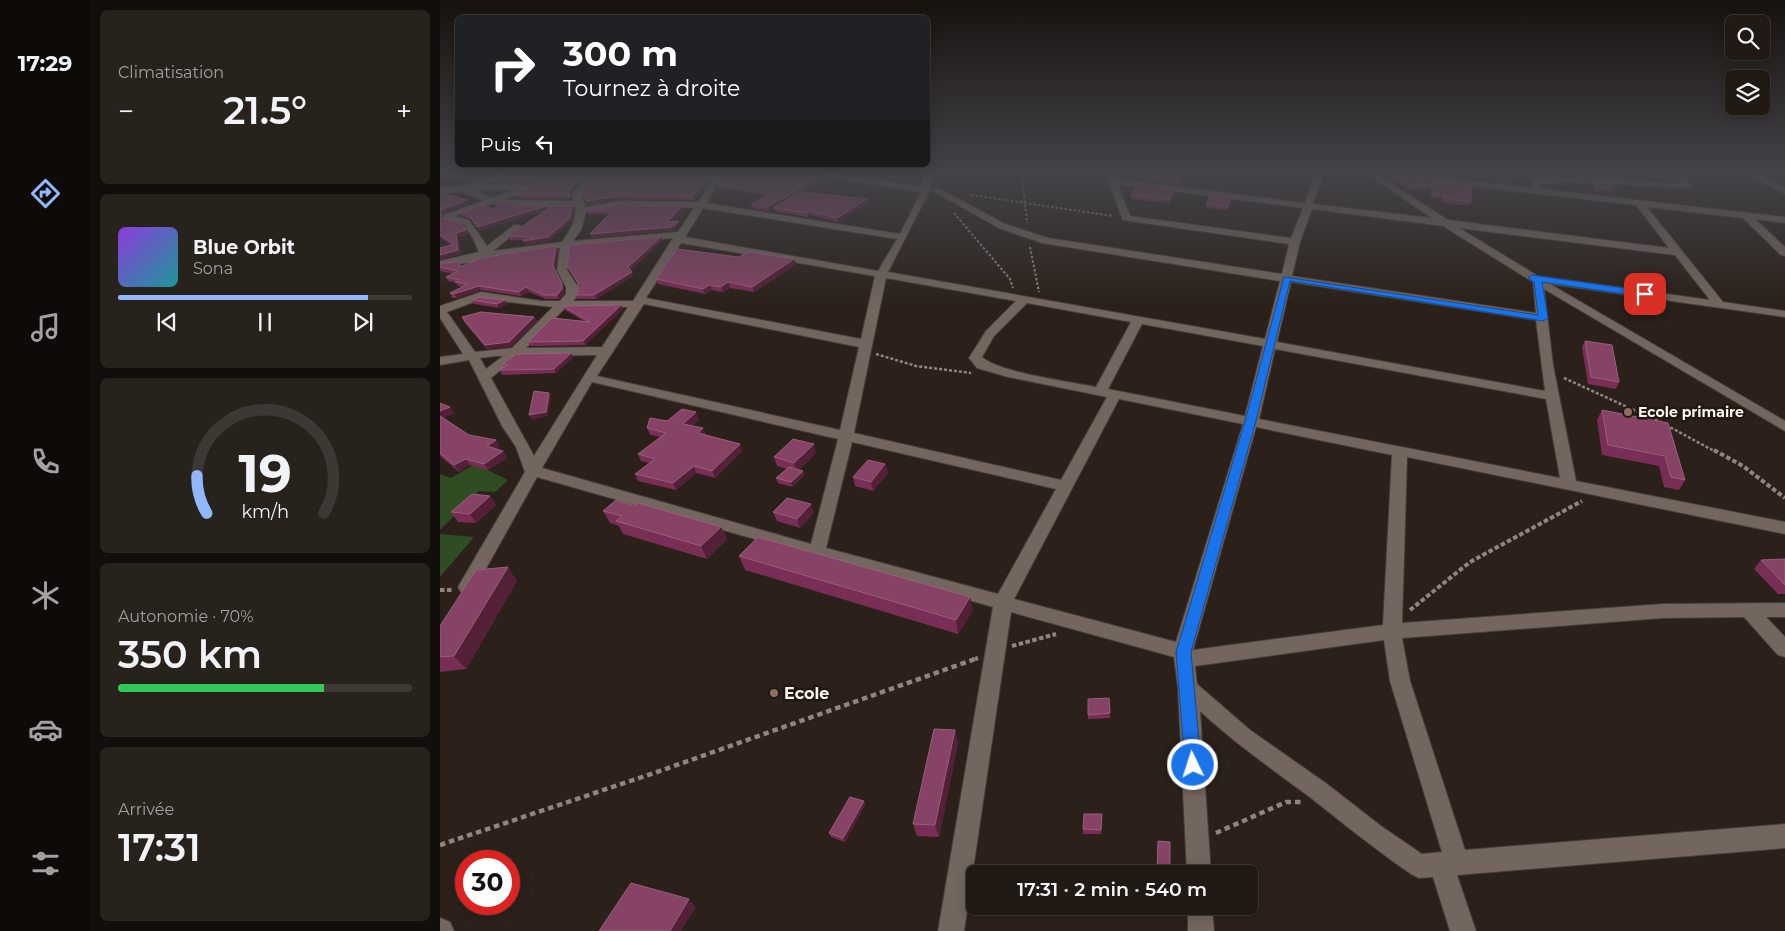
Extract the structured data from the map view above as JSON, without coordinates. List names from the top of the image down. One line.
{"places":["Ecole primaire","Ecole"],"page":{"tabs":"17:29","tile":["Climatisation",["Autonomie · 70%","350 km"],["Arrivée","17:31"]],"turn":["300 m","Tournez à droite"],"heat":["−","21.5°","+"],"then":"Puis","song":["Blue Orbit","Sona"],"limit":"30","trip":"17:31 · 2 min · 540 m","gauge":["19","km/h"]}}
